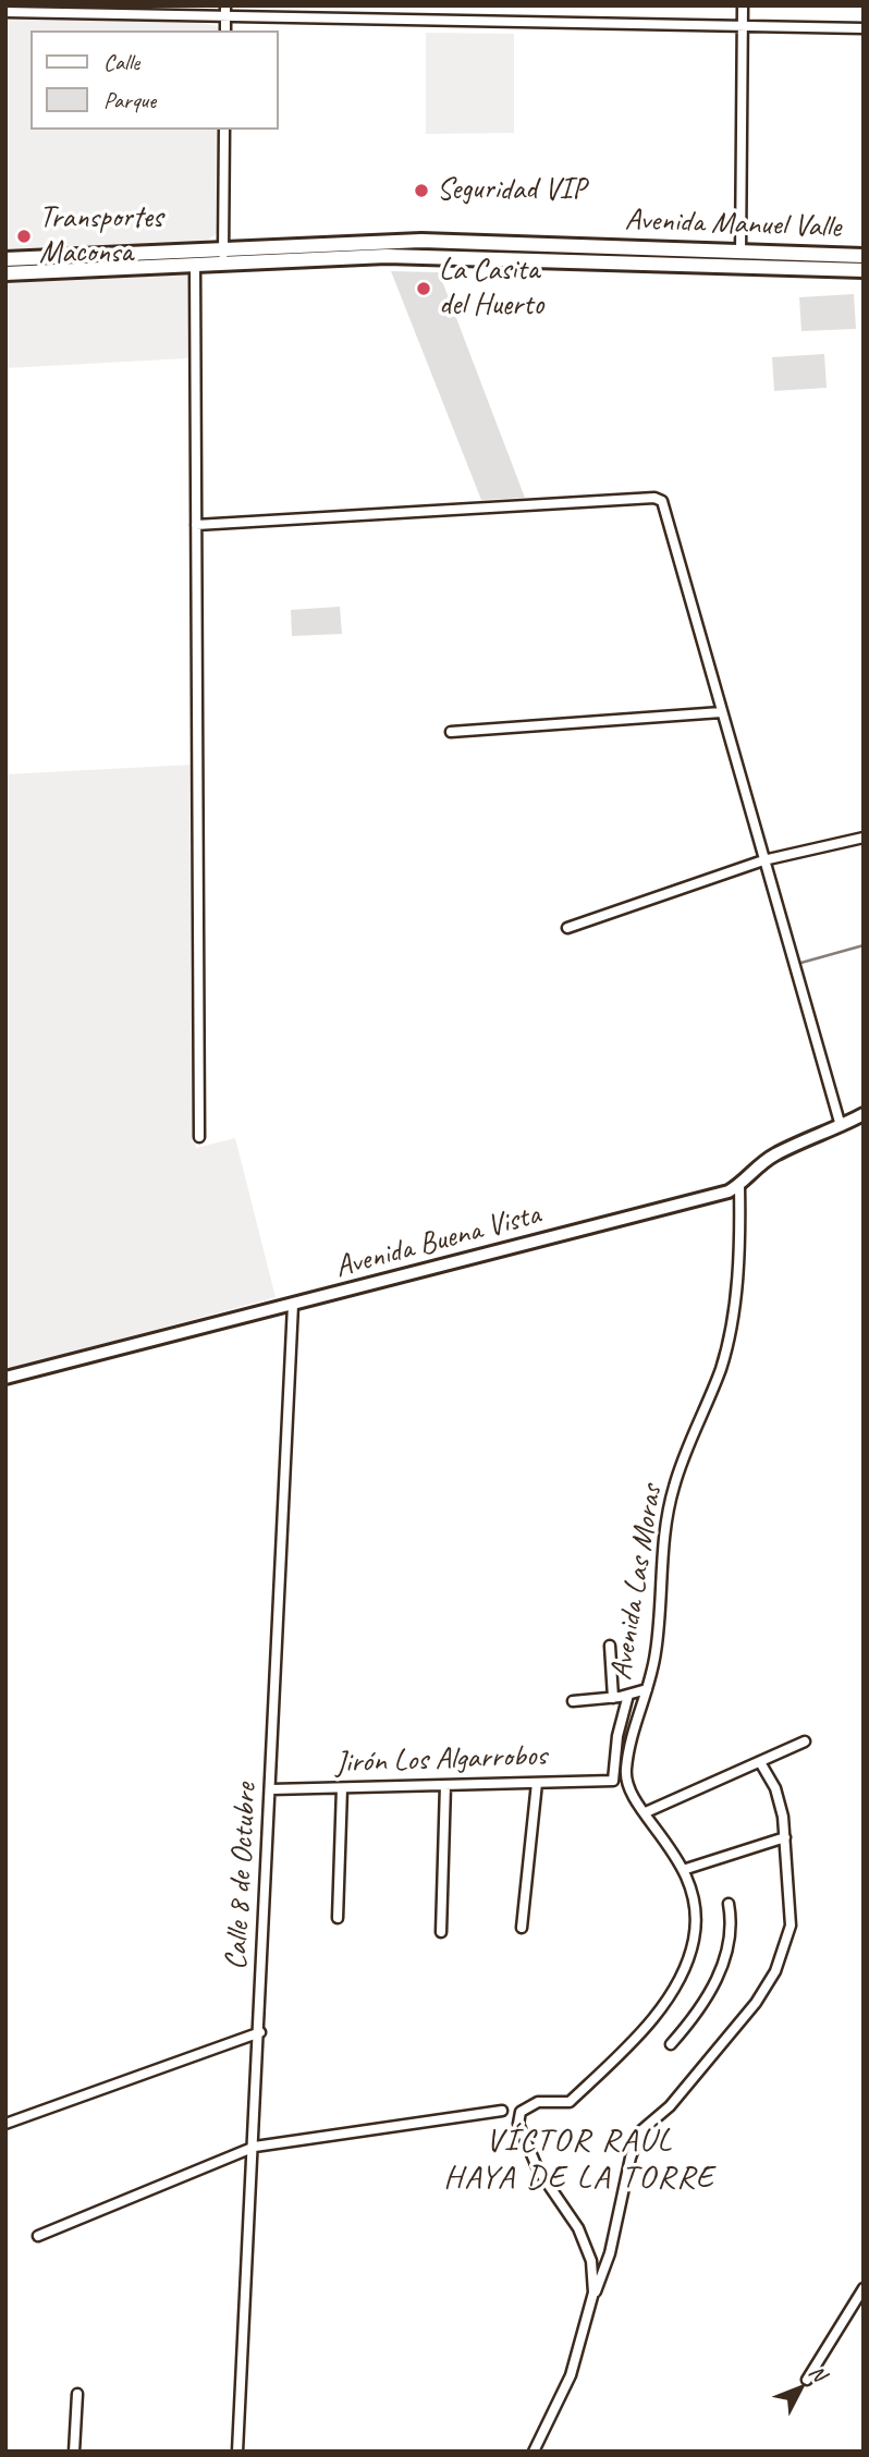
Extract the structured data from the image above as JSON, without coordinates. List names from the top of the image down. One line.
{"streets":{"main road":["Avenida Manuel Valle"],"street":["Avenida Buena Vista","Avenida Las Moras","Jirón Los Algarrobos","Calle 8 de Octubre"]},"crossings":[["Avenida Buena Vista","Avenida Las Moras"],["Avenida Buena Vista","Calle 8 de Octubre"],["Jirón Los Algarrobos","Calle 8 de Octubre"]],"districts":["VÍCTOR RAÚL HAYA DE LA TORRE"],"places":["Seguridad VIP","Transportes Maconsa","La Casita del Huerto"],"legend":["Calle","Parque"],"north":"top right"}
